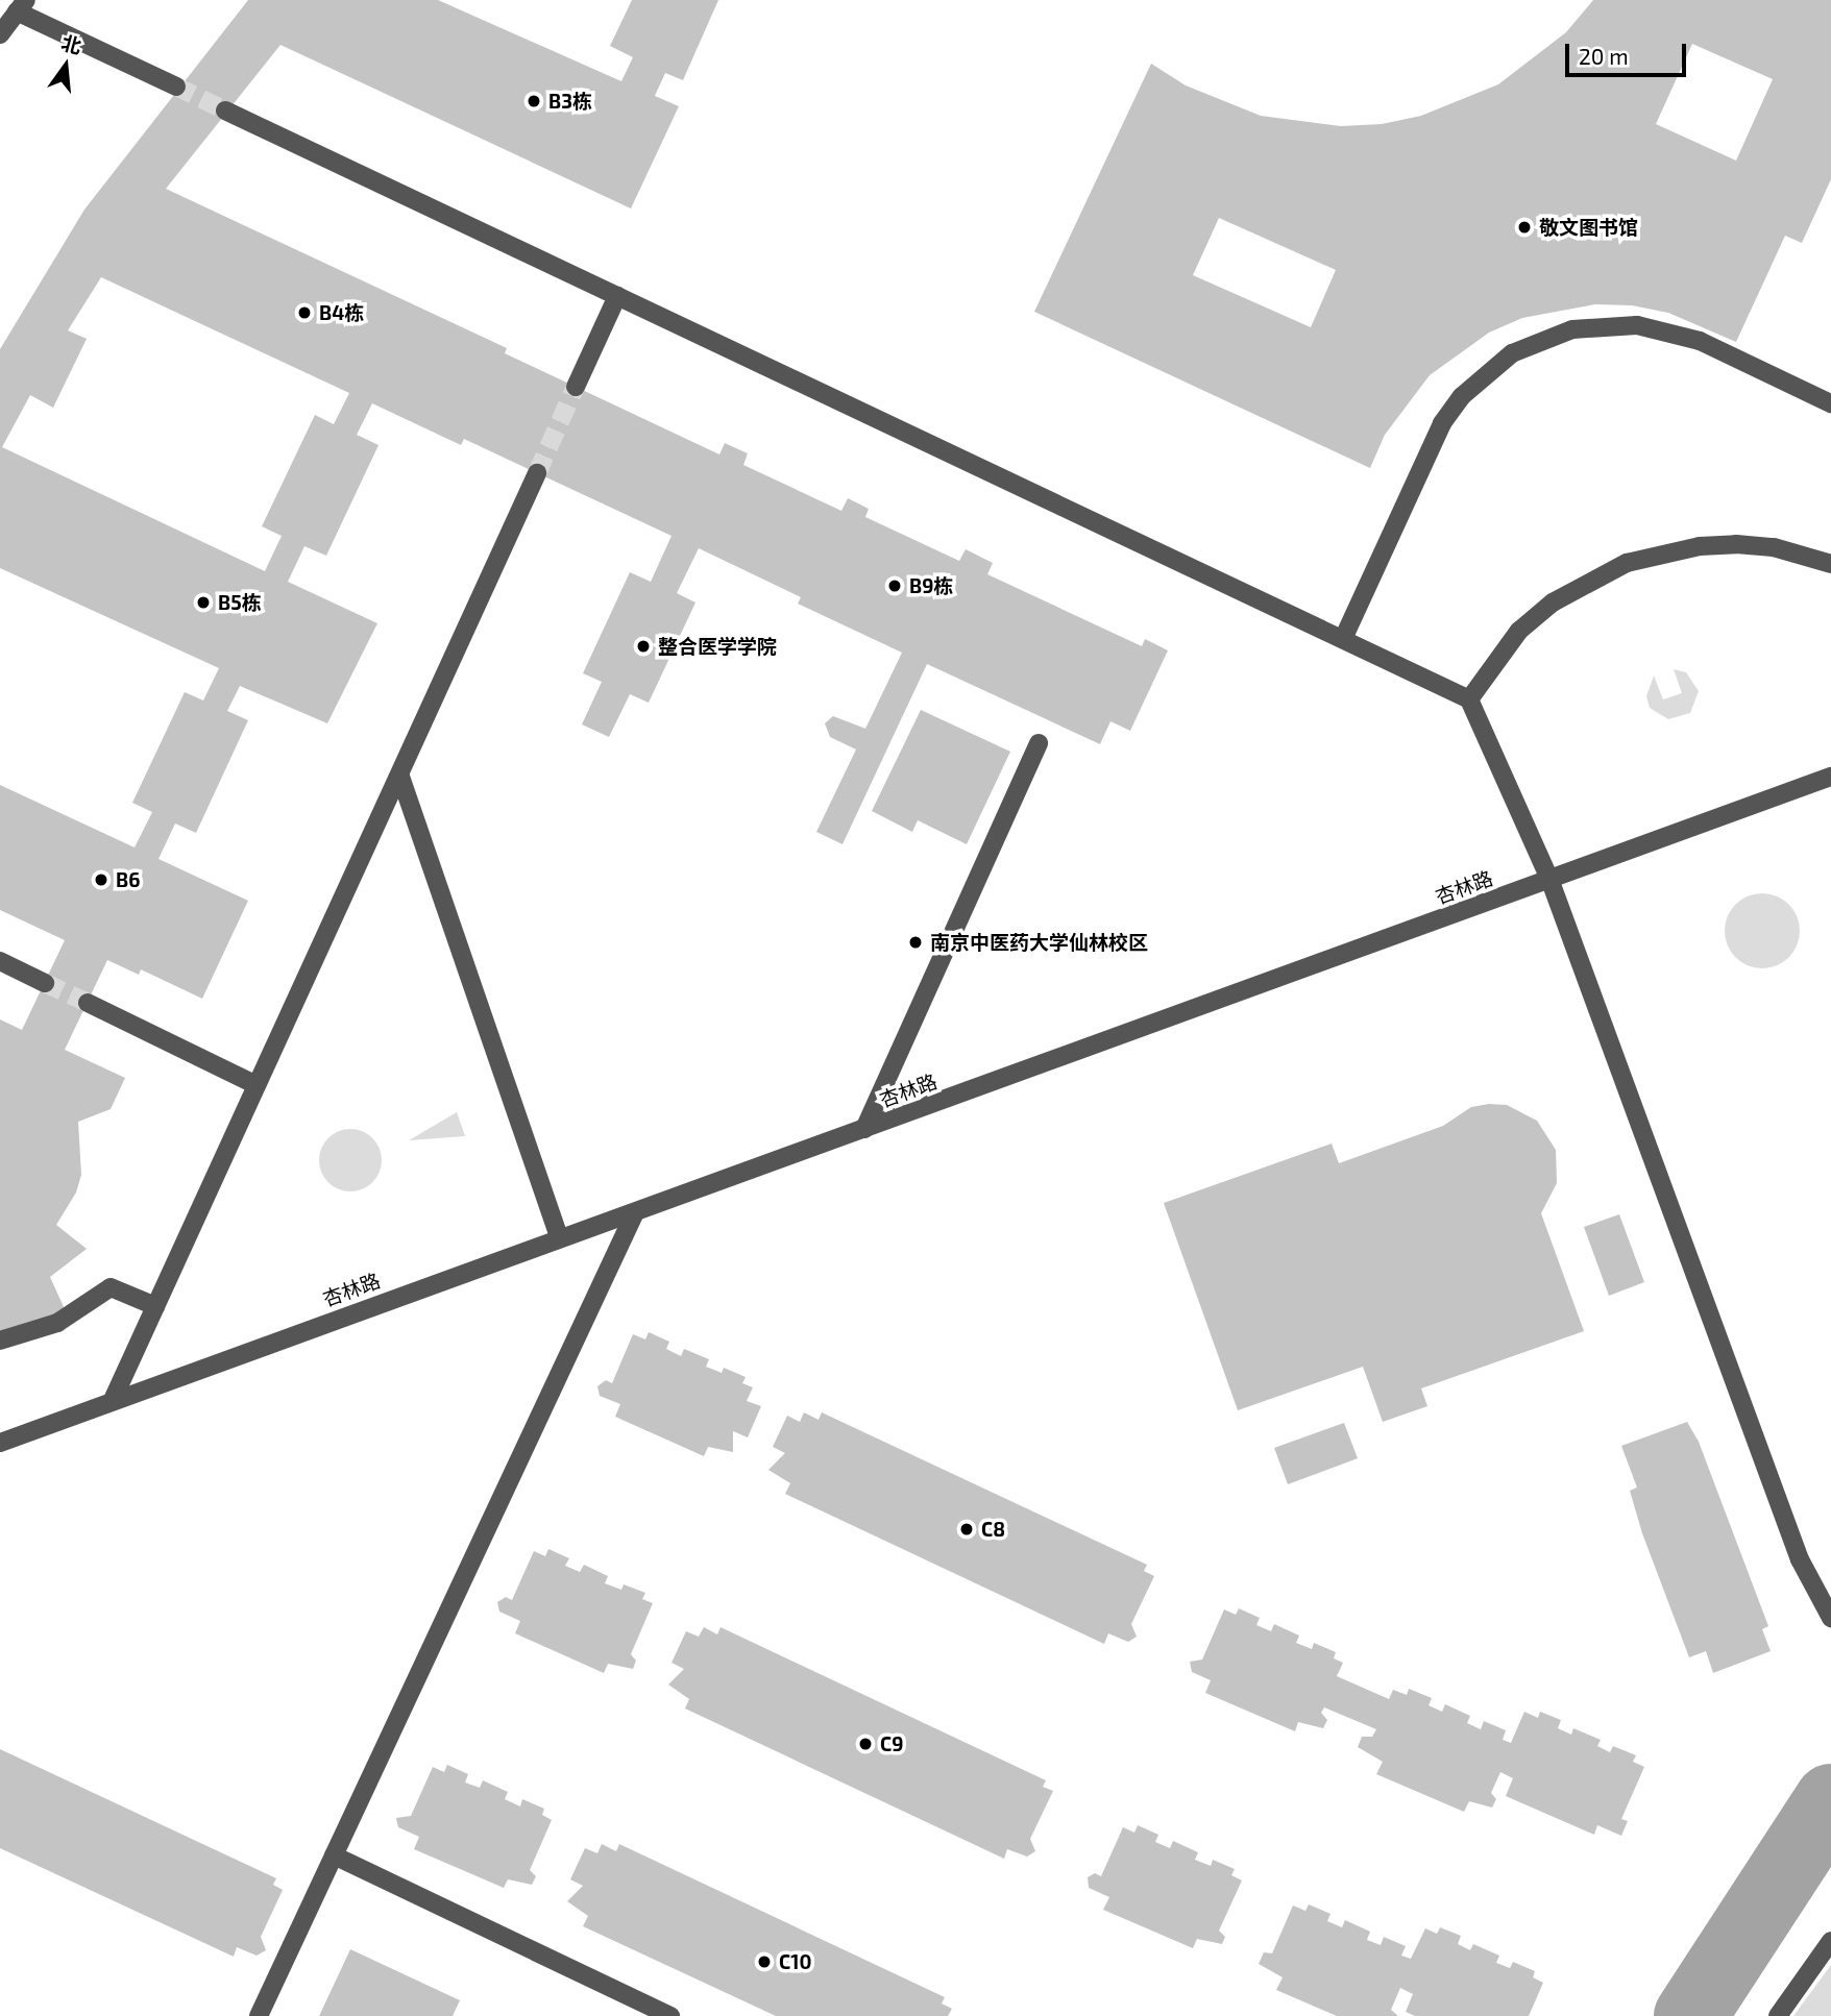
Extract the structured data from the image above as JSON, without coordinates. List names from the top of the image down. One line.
{"streets":{"lane":["杏林路"]},"places":["B3栋","敬文图书馆","B4栋","B9栋","B5栋","整合医学学院","B6","南京中医药大学仙林校区","C8","C9","C10"],"scale_bar":"20 m","north":"top"}
